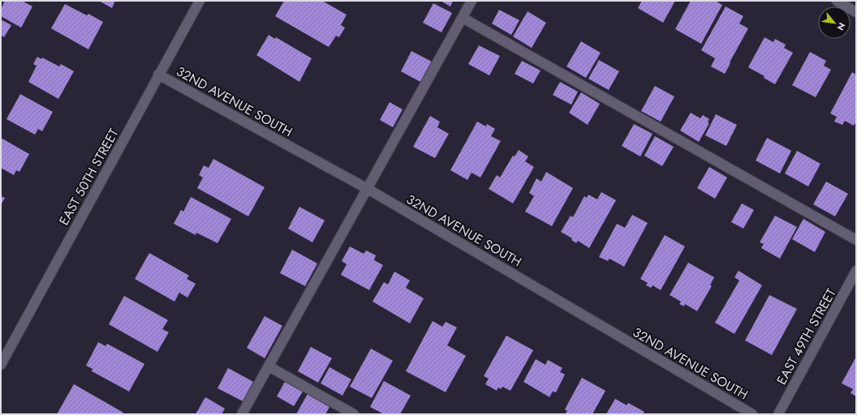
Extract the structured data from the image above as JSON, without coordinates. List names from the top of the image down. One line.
{"streets":{"street":["32ND AVENUE SOUTH","EAST 50TH STREET","EAST 49TH STREET"]},"crossings":[["32ND AVENUE SOUTH","EAST 50TH STREET"]],"north":"bottom right"}
